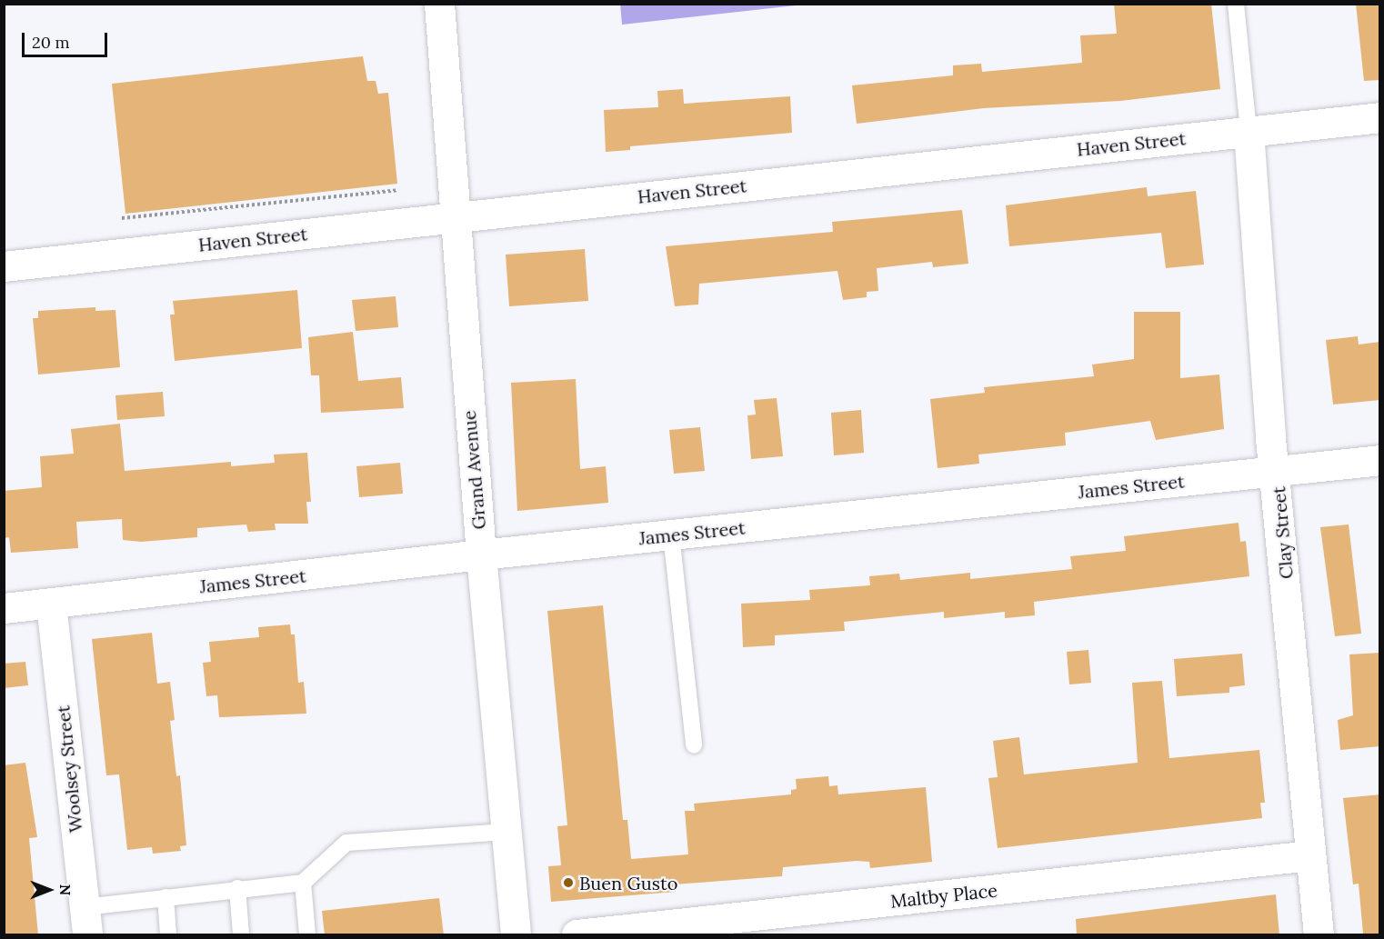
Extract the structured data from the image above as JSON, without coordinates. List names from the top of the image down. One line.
{"streets":{"street":["Haven Street","Grand Avenue","James Street","Clay Street","Woolsey Street","Maltby Place"]},"crossings":[["Haven Street","Grand Avenue"],["Haven Street","Clay Street"],["Grand Avenue","James Street"],["James Street","Clay Street"],["James Street","Woolsey Street"],["Clay Street","Maltby Place"]],"places":["Buen Gusto"],"scale_bar":"20 m","north":"right"}
